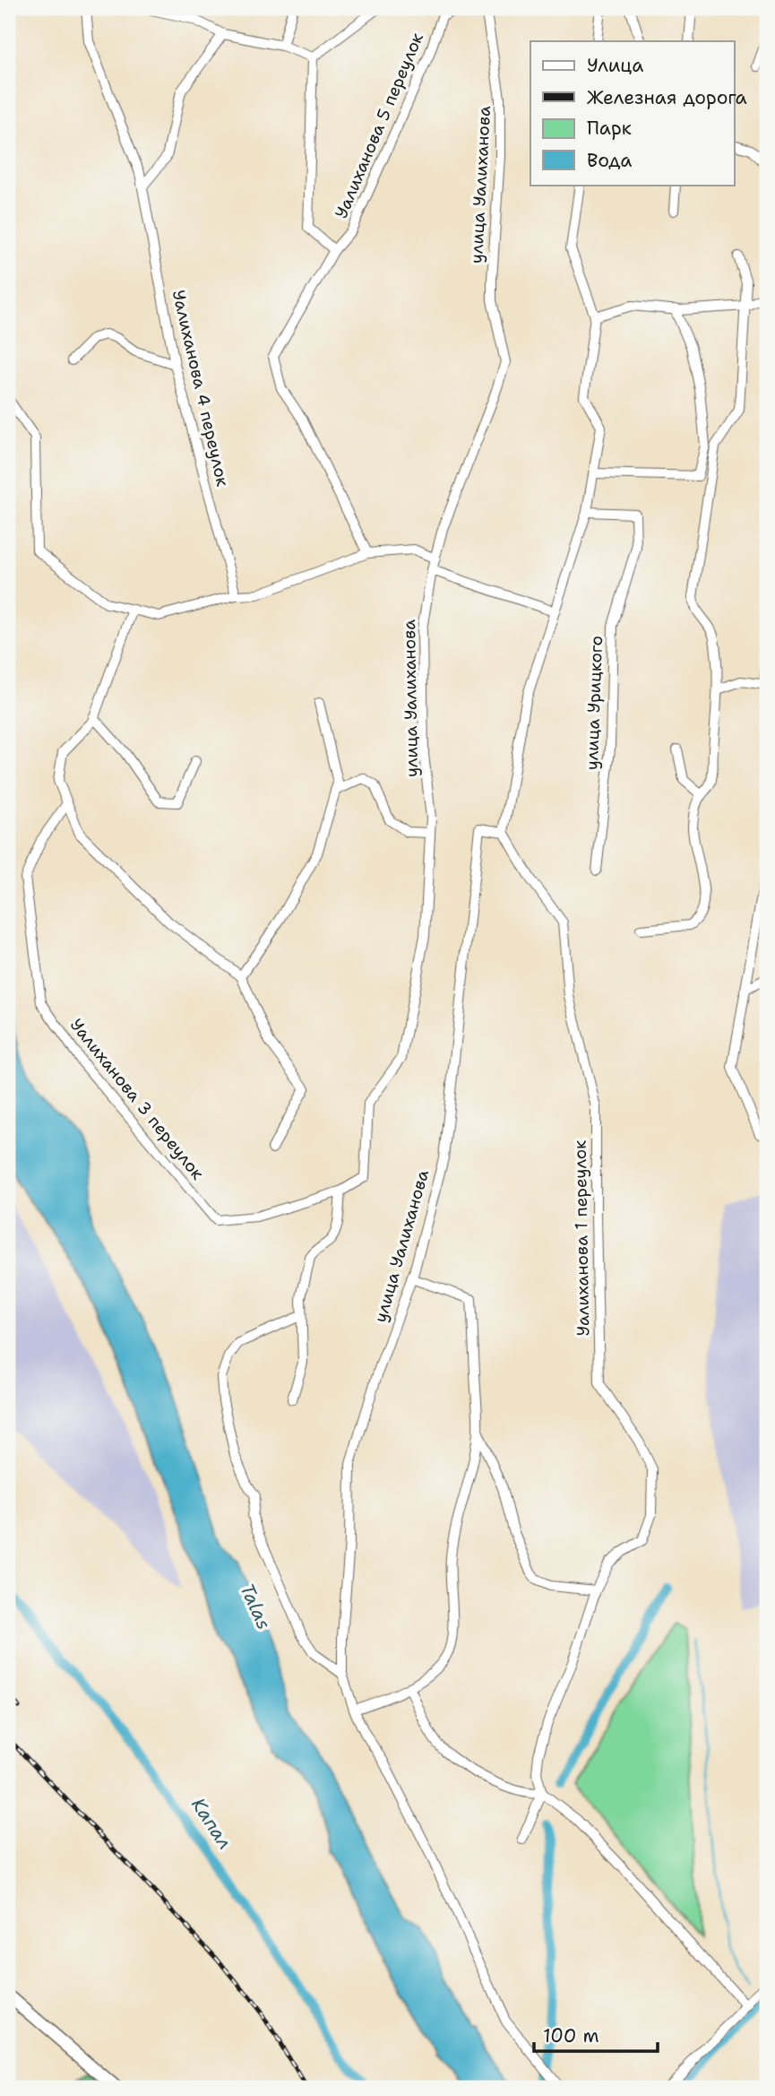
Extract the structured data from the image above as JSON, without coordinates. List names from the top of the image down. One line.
{"streets":{"street":["Уалиханова 5 переулок","улица Уалиханова","Уалиханова 4 переулок","улица Урицкого","Уалиханова 3 переулок","Уалиханова 1 переулок"]},"crossings":[["Уалиханова 5 переулок","улица Уалиханова"],["улица Уалиханова","Уалиханова 3 переулок"],["улица Уалиханова","Уалиханова 1 переулок"]],"water":["Talas","Капал"],"legend":["Улица","Железная дорога","Парк","Вода"],"scale_bar":"100 m"}
